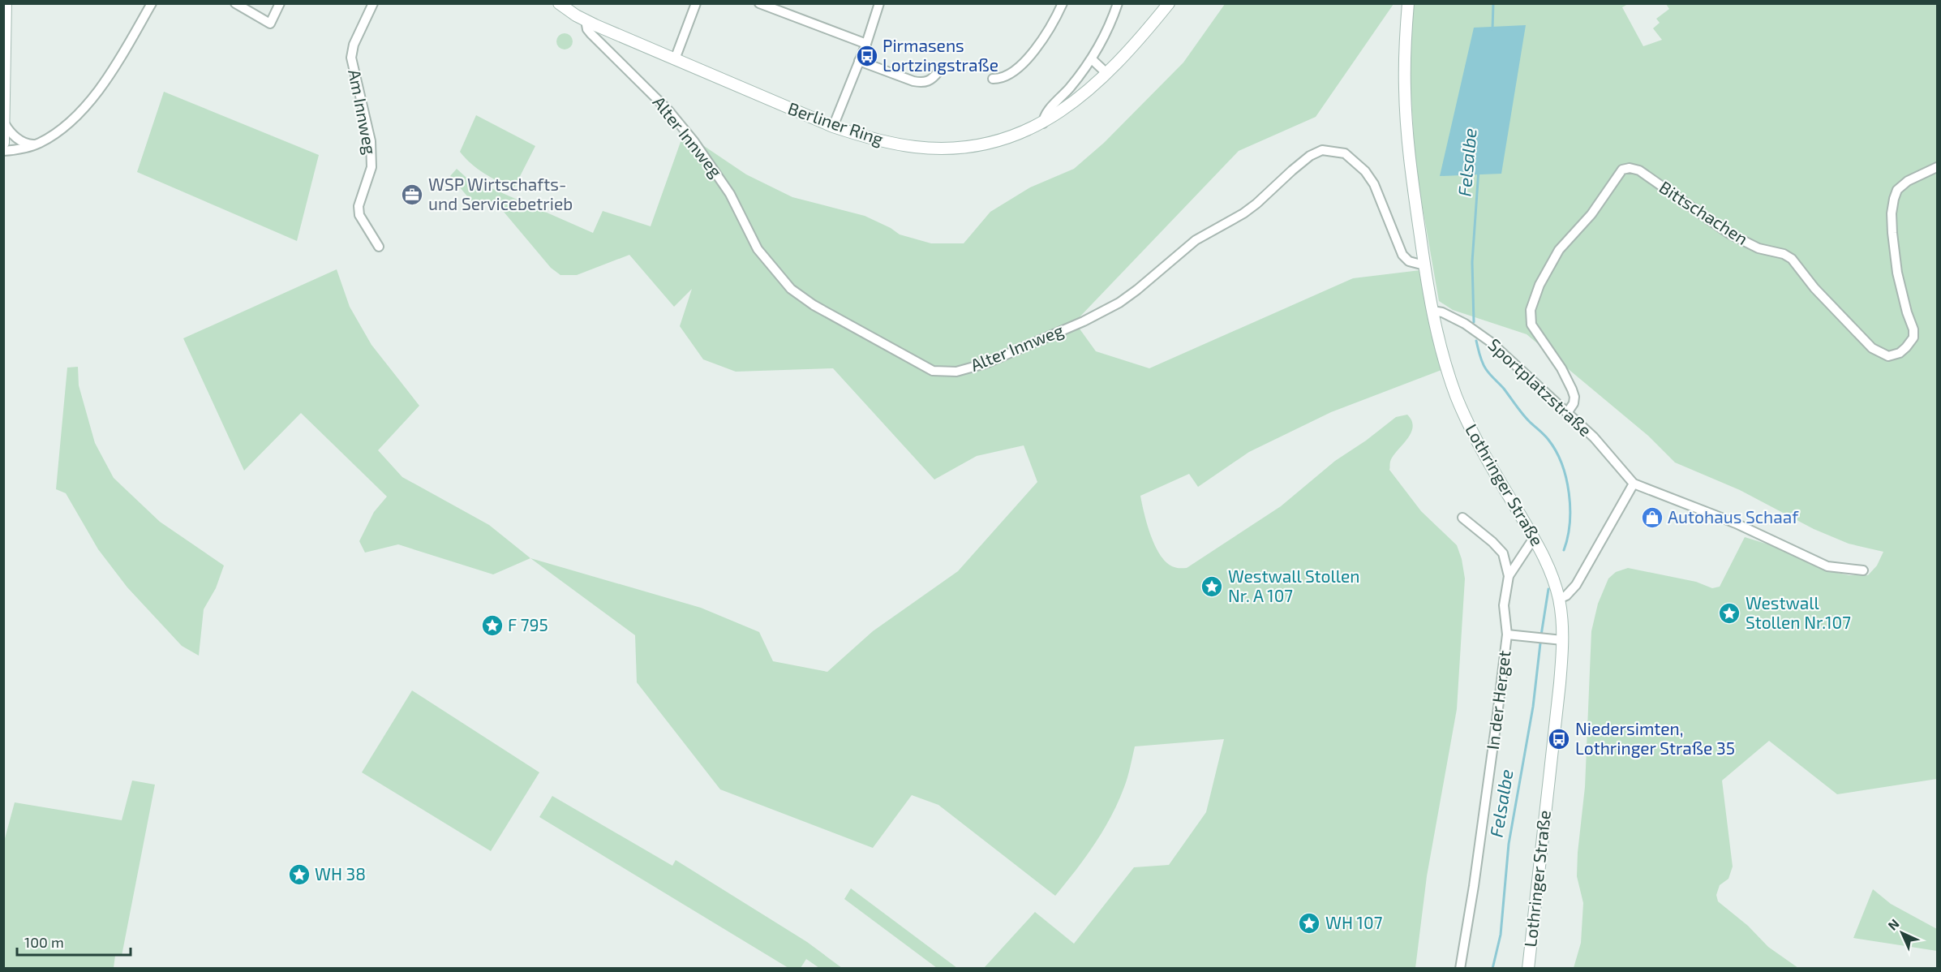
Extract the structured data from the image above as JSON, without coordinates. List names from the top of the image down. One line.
{"streets":{"main road":["Berliner Ring","Lothringer Straße"],"street":["Am Innweg","Alter Innweg","Bittschachen","Sportplatzstraße","In der Herget"]},"crossings":[["Berliner Ring","Alter Innweg"],["Alter Innweg","Lothringer Straße"],["Bittschachen","Sportplatzstraße"],["Sportplatzstraße","Lothringer Straße"],["Lothringer Straße","In der Herget"]],"water":["Felsalbe"],"places":{"bus stop":["Pirmasens Lortzingstraße","Niedersimten, Lothringer Straße 35"],"office":["WSP Wirtschafts- und Servicebetrieb"],"shop":["Autohaus Schaaf"],"place":["Westwall Stollen Nr. A 107","Westwall Stollen Nr.107","F 795","WH 38","WH 107"]},"scale_bar":"100 m","north":"top left"}
